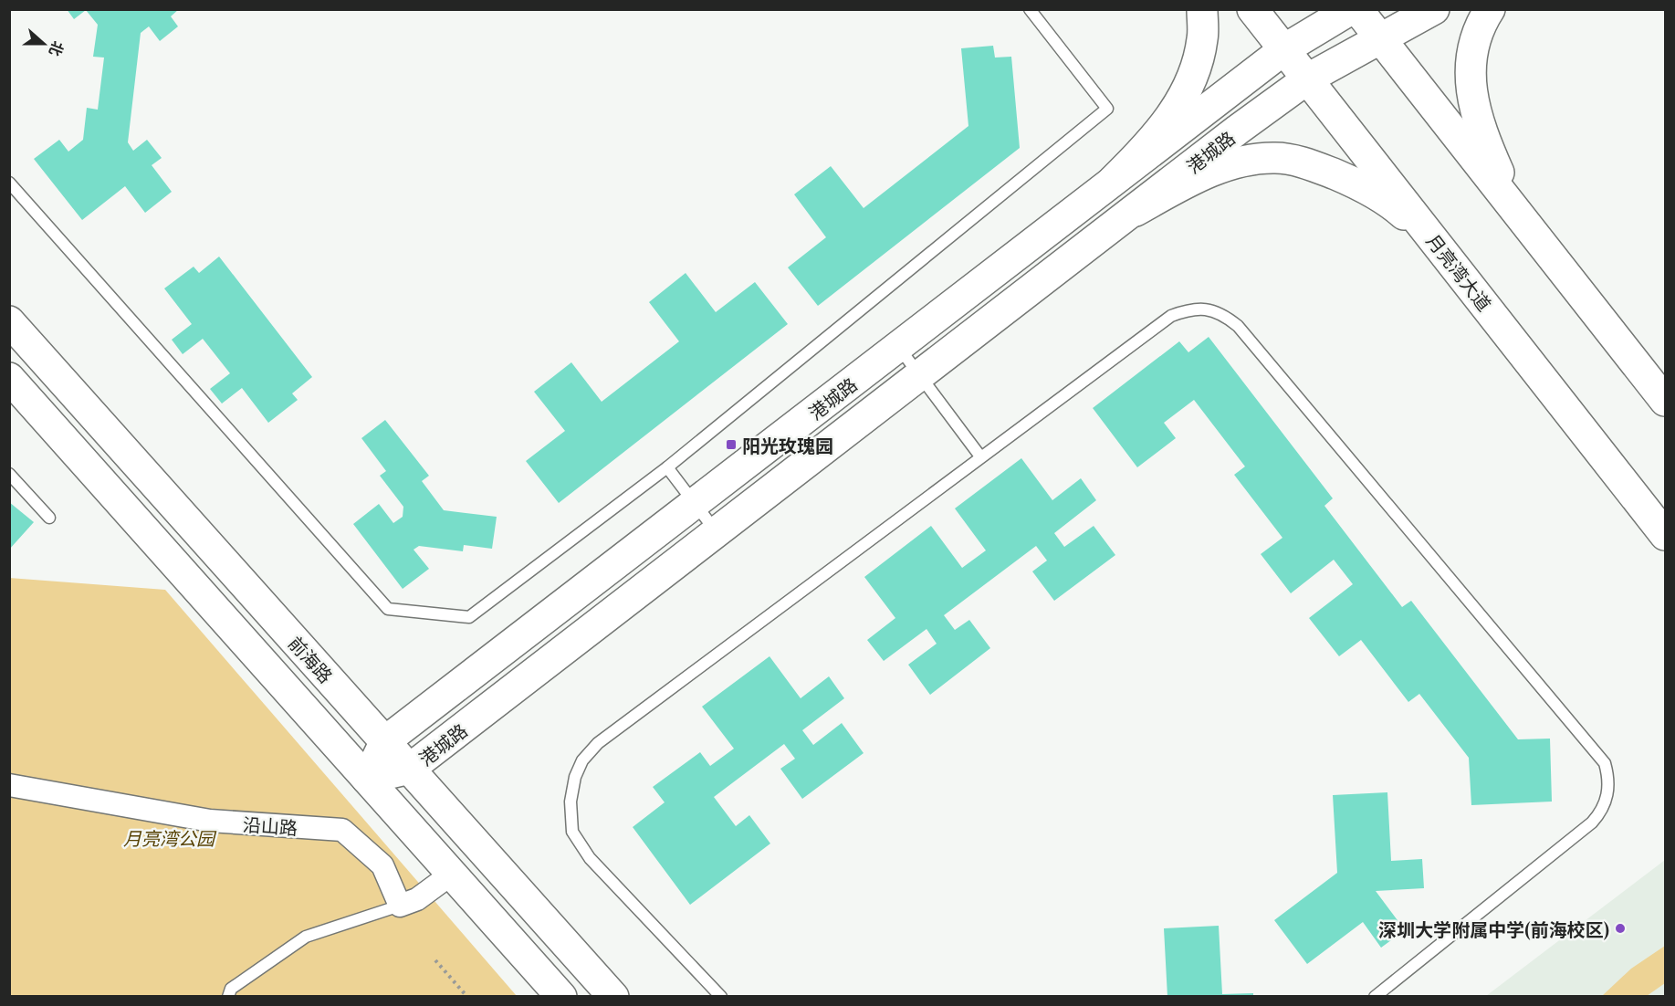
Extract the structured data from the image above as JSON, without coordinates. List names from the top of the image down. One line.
{"streets":{"street":["港城路","月亮湾大道","前海路","沿山路"]},"crossings":[["港城路","月亮湾大道"],["港城路","前海路"]],"parks":["月亮湾公园"],"places":{"transit":["阳光玫瑰园"],"other":["深圳大学附属中学(前海校区)"]},"north":"right"}
